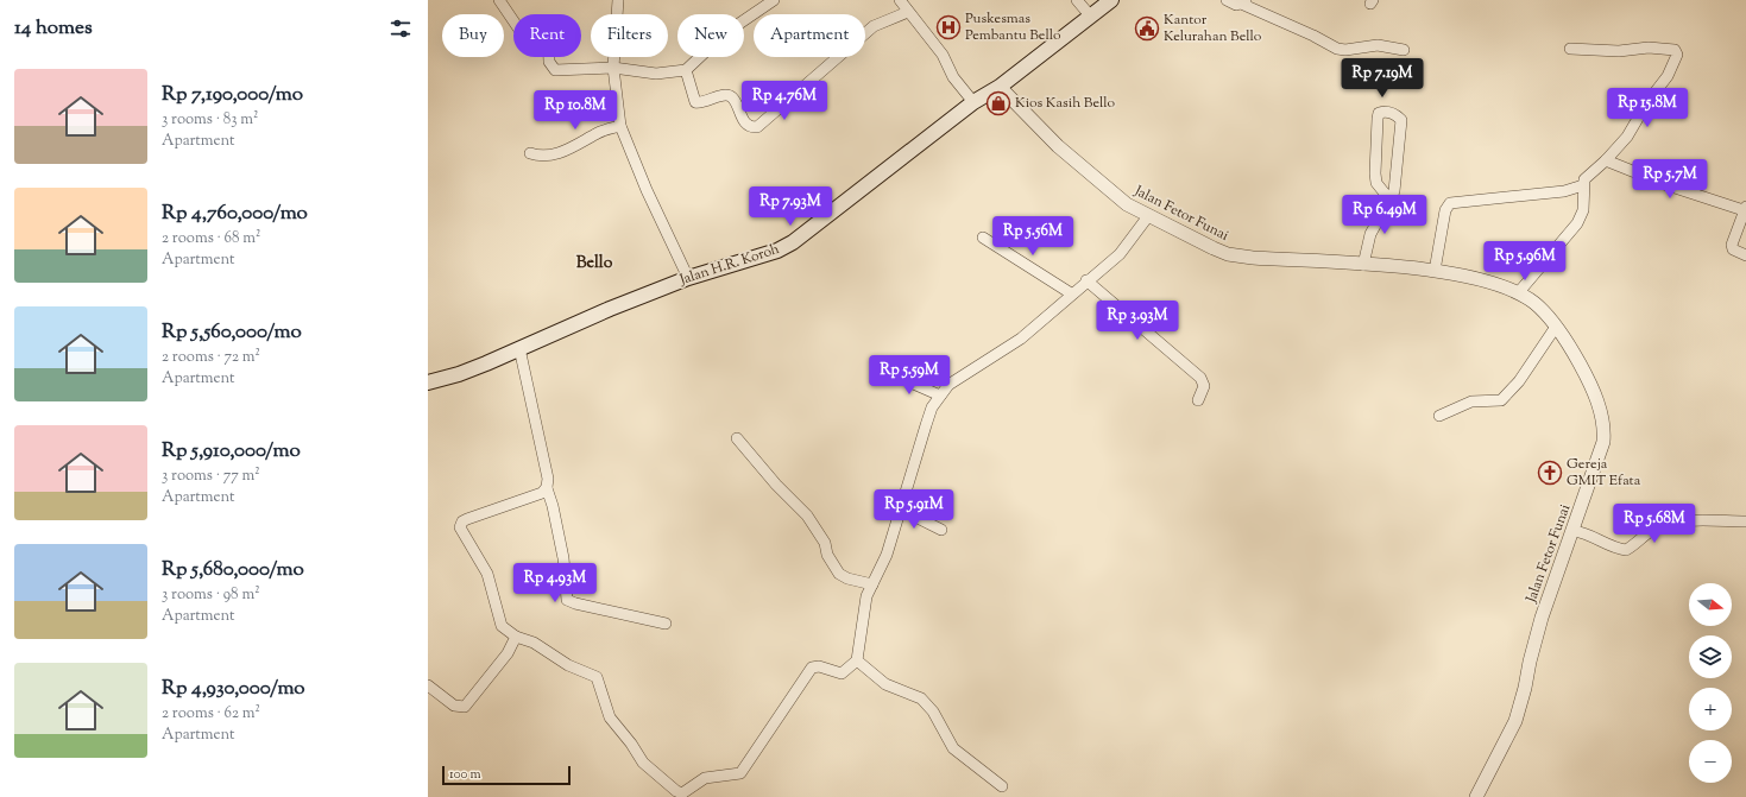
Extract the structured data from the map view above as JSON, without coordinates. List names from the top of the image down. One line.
{"streets":{"main road":["Jalan H.R. Koroh"],"street":["Jalan Fetor Funai"]},"crossings":[["Jalan Fetor Funai","Jalan H.R. Koroh"]],"districts":["Bello"],"places":{"hospital":["Puskesmas Pembantu Bello"],"public building":["Kantor Kelurahan Bello"],"shop":["Kios Kasih Bello"],"church":["Gereja GMIT Efata"]},"scale_bar":"100 m","north":"right","page":{"heading":"14 homes","chip":["Buy","Rent","Filters","New","Apartment"],"list":[{"name":"Rp 7,190,000/mo","note":"3 rooms · 83 m² · Apartment"},{"name":"Rp 4,760,000/mo","note":"2 rooms · 68 m² · Apartment"},{"name":"Rp 5,560,000/mo","note":"2 rooms · 72 m² · Apartment"},{"name":"Rp 5,910,000/mo","note":"3 rooms · 77 m² · Apartment"},{"name":"Rp 5,680,000/mo","note":"3 rooms · 98 m² · Apartment"},{"name":"Rp 4,930,000/mo","note":"2 rooms · 62 m² · Apartment"}],"price":["Rp 7.19M","Rp 4.76M","Rp 15.8M","Rp 10.8M","Rp 5.7M","Rp 7.93M","Rp 6.49M","Rp 5.56M","Rp 5.96M","Rp 3.93M","Rp 5.59M","Rp 5.91M","Rp 5.68M","Rp 4.93M"],"map_buttons":["+","−"],"scale":"100 m"}}
